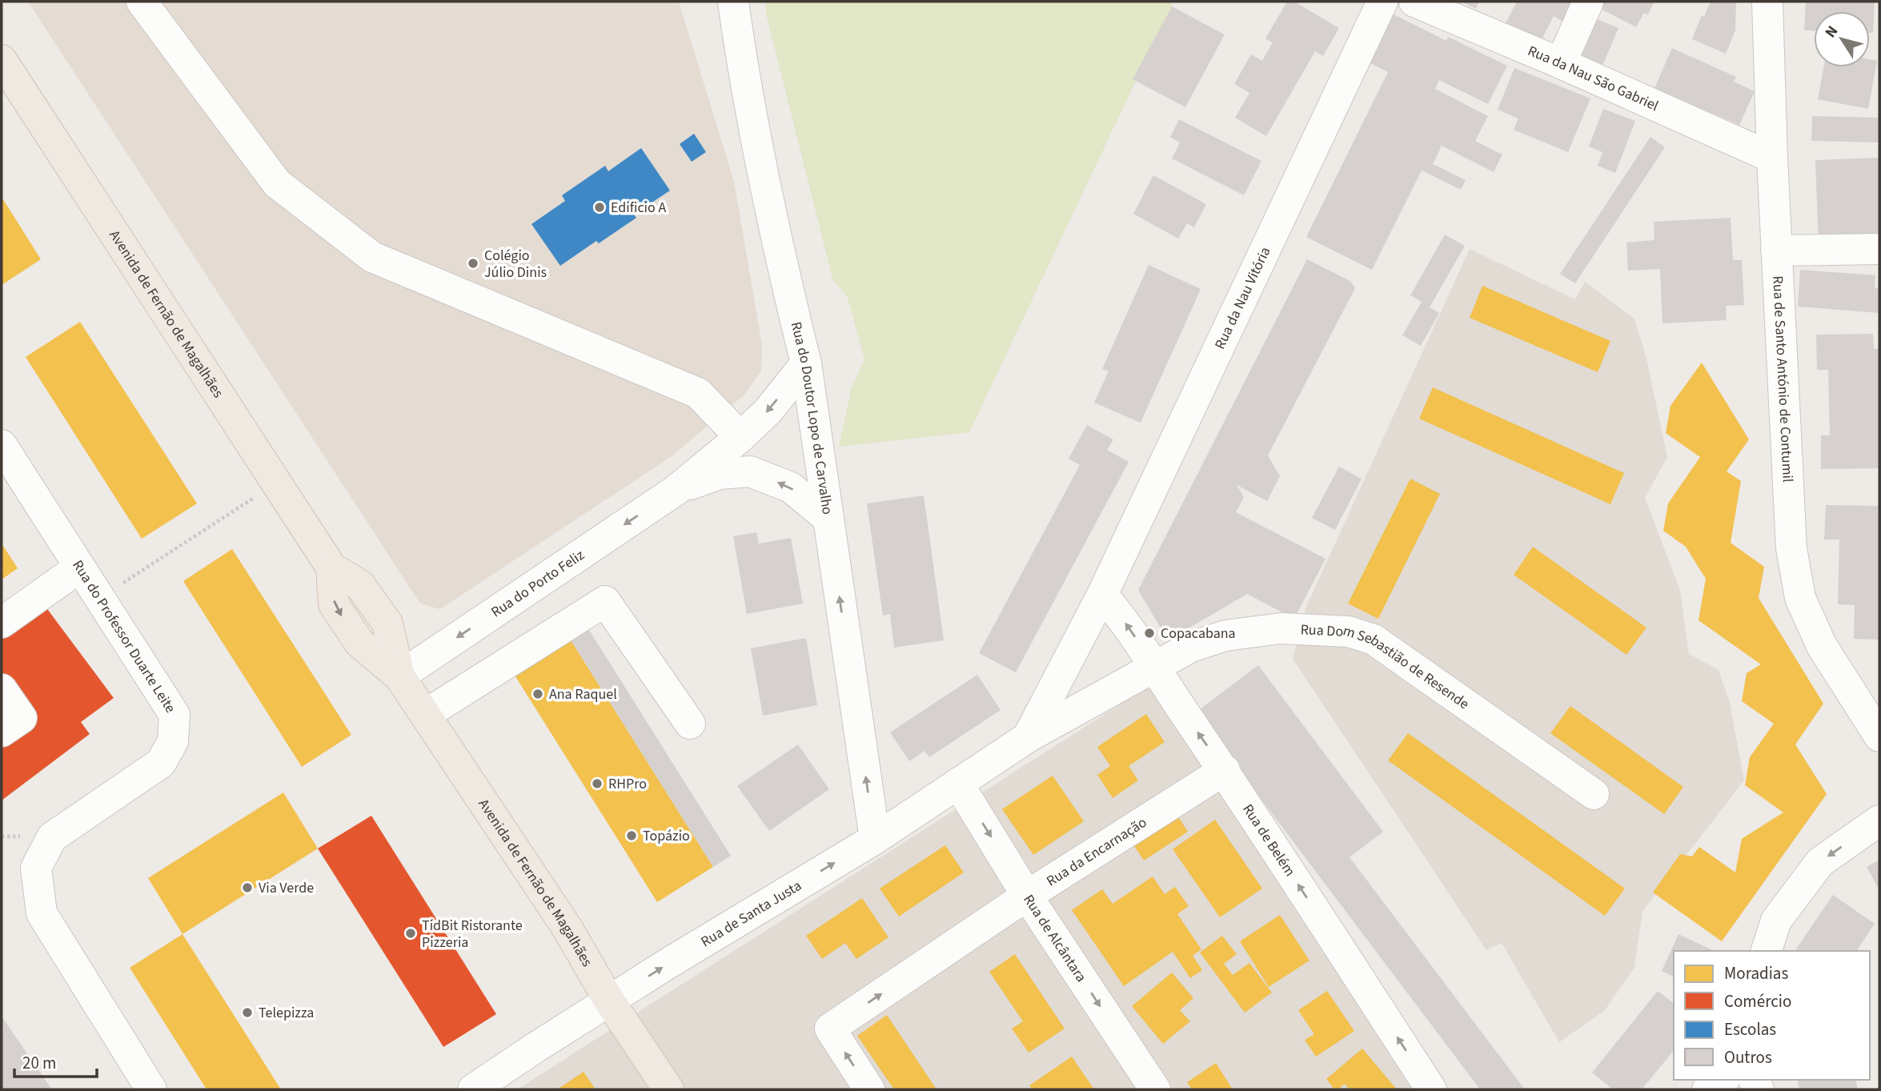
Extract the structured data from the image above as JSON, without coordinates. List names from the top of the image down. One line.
{"streets":{"main road":["Avenida de Fernão de Magalhães"],"street":["Rua da Nau São Gabriel","Rua da Nau Vitória","Rua de Santo António de Contumil","Rua do Doutor Lopo de Carvalho","Rua do Porto Feliz","Rua do Professor Duarte Leite","Rua Dom Sebastião de Resende","Rua de Belém","Rua da Encarnação","Rua de Santa Justa","Rua de Alcântara"]},"crossings":[["Rua da Nau São Gabriel","Rua de Santo António de Contumil"],["Rua da Nau Vitória","Rua de Belém"],["Rua da Nau Vitória","Rua de Santa Justa"],["Avenida de Fernão de Magalhães","Rua do Porto Feliz"],["Avenida de Fernão de Magalhães","Rua de Santa Justa"],["Rua do Doutor Lopo de Carvalho","Rua do Porto Feliz"],["Rua do Doutor Lopo de Carvalho","Rua de Santa Justa"],["Rua Dom Sebastião de Resende","Rua de Belém"],["Rua Dom Sebastião de Resende","Rua de Santa Justa"],["Rua de Belém","Rua da Encarnação"],["Rua de Belém","Rua de Santa Justa"],["Rua da Encarnação","Rua de Alcântara"],["Rua de Santa Justa","Rua de Alcântara"]],"one_way":["Rua do Doutor Lopo de Carvalho","Rua do Porto Feliz","Rua de Belém","Rua da Encarnação","Rua de Alcântara"],"places":["Edificio A","Colégio Júlio Dinis","Copacabana","Ana Raquel","RHPro","Topázio","Via Verde","TidBit Ristorante Pizzeria","Telepizza"],"legend":["Moradias","Comércio","Escolas","Outros"],"scale_bar":"20 m","north":"top left"}
